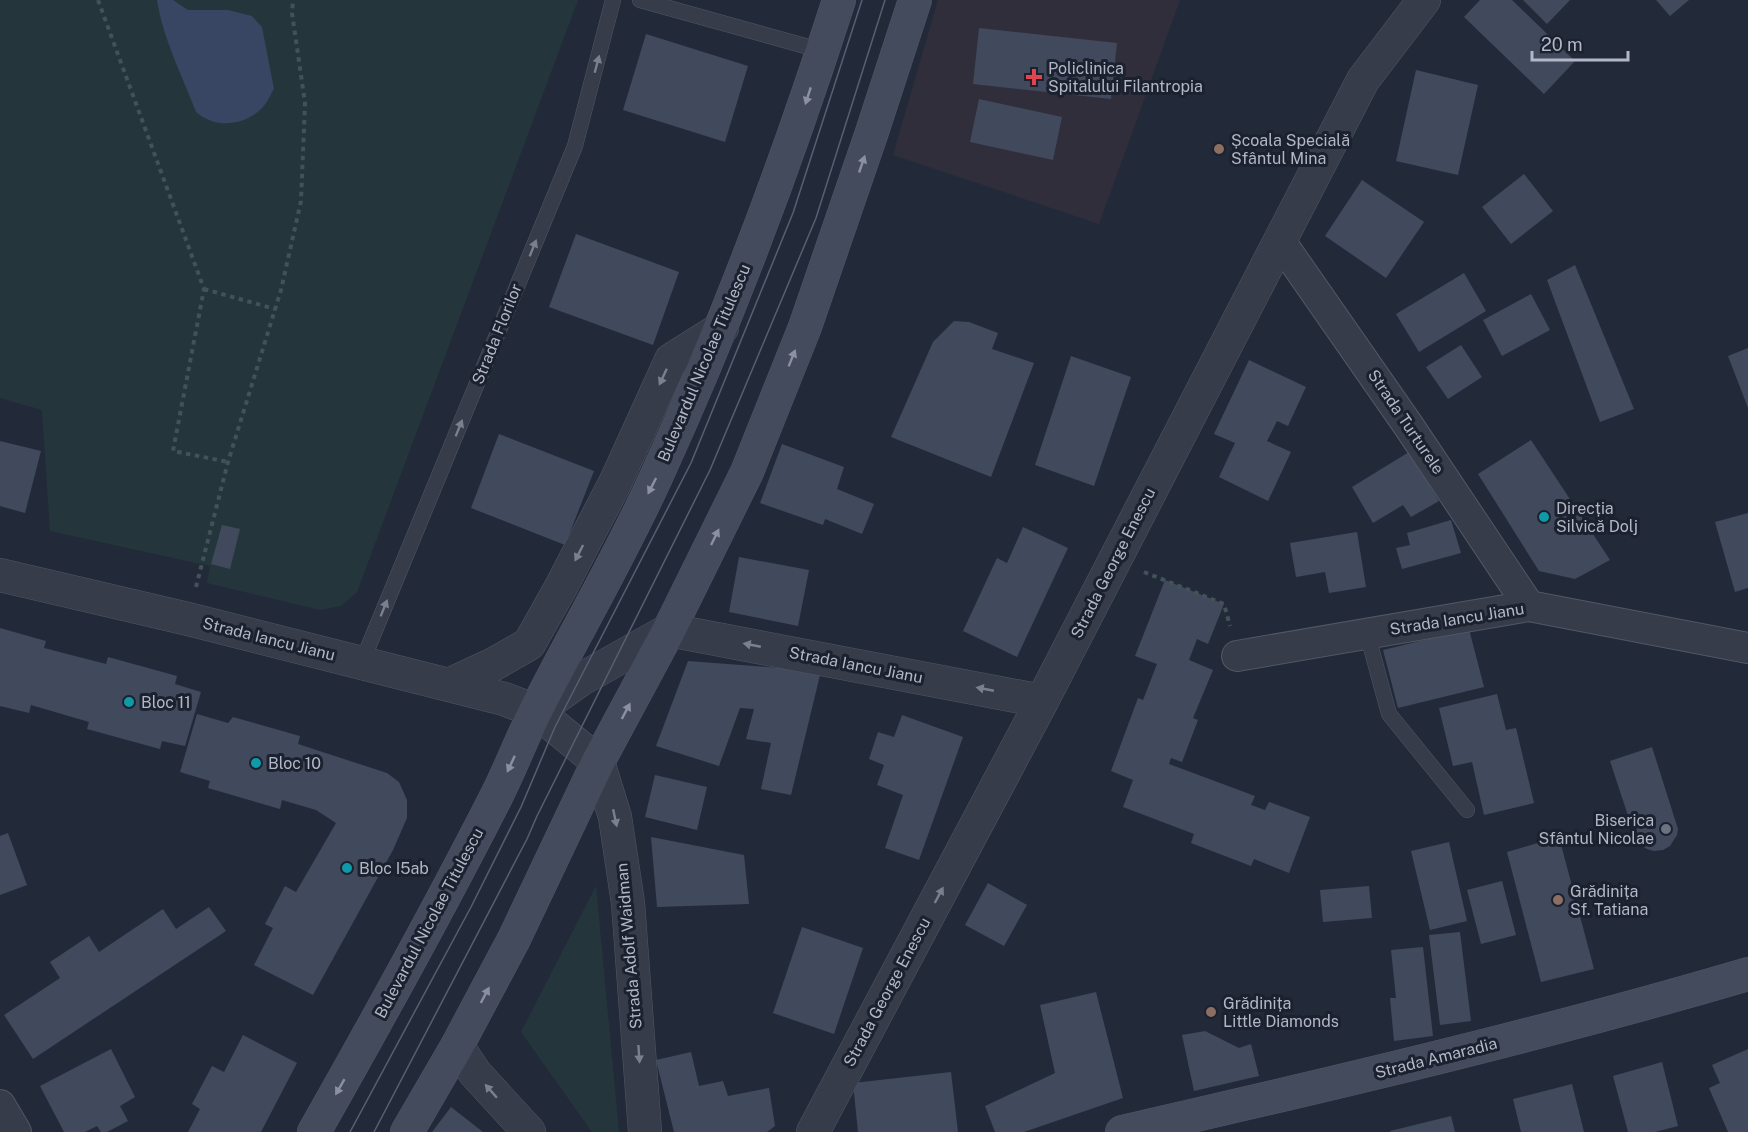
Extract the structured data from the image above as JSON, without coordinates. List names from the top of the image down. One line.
{"streets":{"main road":["Bulevardul Nicolae Titulescu","Strada Amaradia"],"street":["Strada Turturele","Strada George Enescu","Strada Iancu Jianu","Strada Adolf Waidman"],"lane":["Strada Florilor"]},"crossings":[["Strada Florilor","Strada Iancu Jianu"],["Bulevardul Nicolae Titulescu","Strada Iancu Jianu"],["Strada Turturele","Strada George Enescu"],["Strada Turturele","Strada Iancu Jianu"],["Strada George Enescu","Strada Iancu Jianu"]],"one_way":["Strada Florilor","Strada George Enescu","Strada Adolf Waidman"],"places":{"health":["Policlinica Spitalului Filantropia"],"other":["Școala Specială Sfântul Mina","Direcția Silvică Dolj","Bloc 11","Bloc 10","Biserica Sfântul Nicolae","Bloc I5ab","Grădinița Sf. Tatiana","Grădinița Little Diamonds"]},"scale_bar":"20 m"}
